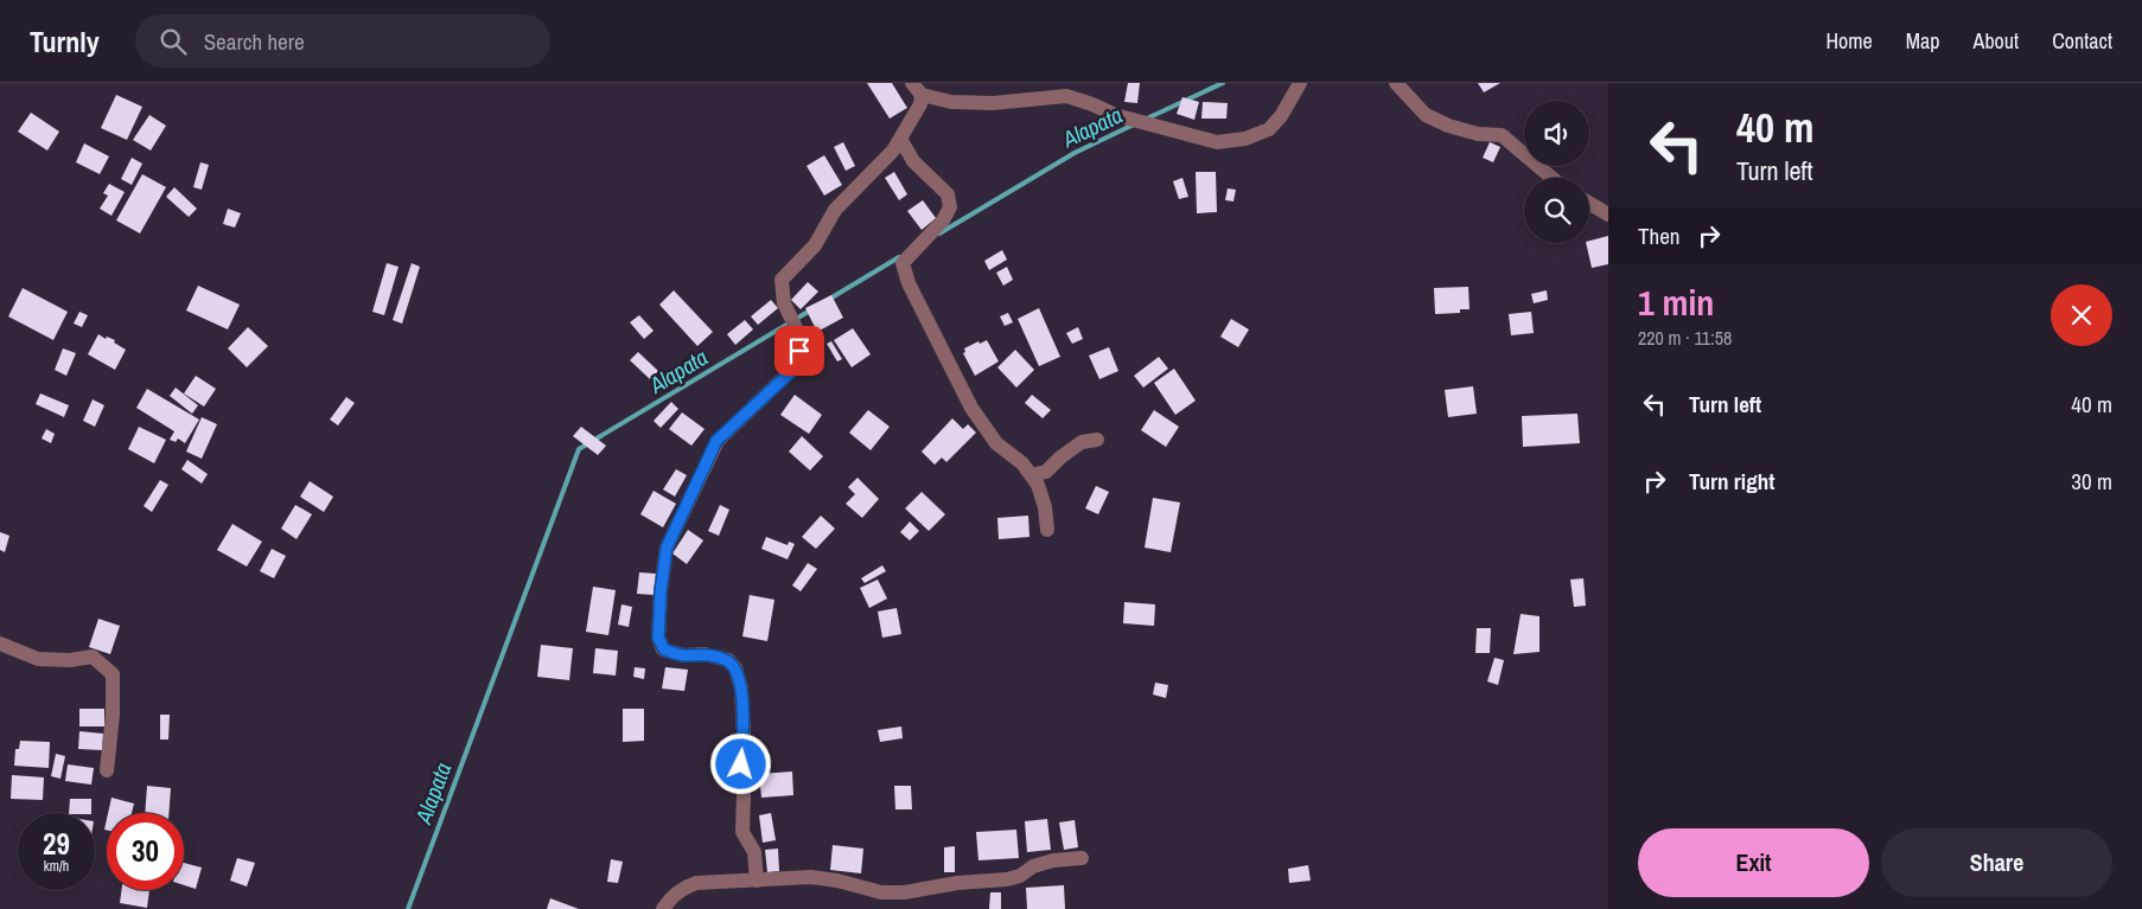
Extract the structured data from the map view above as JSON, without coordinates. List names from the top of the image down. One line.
{"water":["Alapata"],"page":{"header":"Turnly","search":"Search here","nav":["Home","Map","About","Contact"],"turn":["40 m","Turn left"],"then":"Then","heading":["1 min","220 m · 11:58"],"list":[{"name":"Turn left","value":"40 m"},{"name":"Turn right","value":"30 m"}],"speed":"29 km/h","limit":"30","buttons":["Exit","Share"]}}
